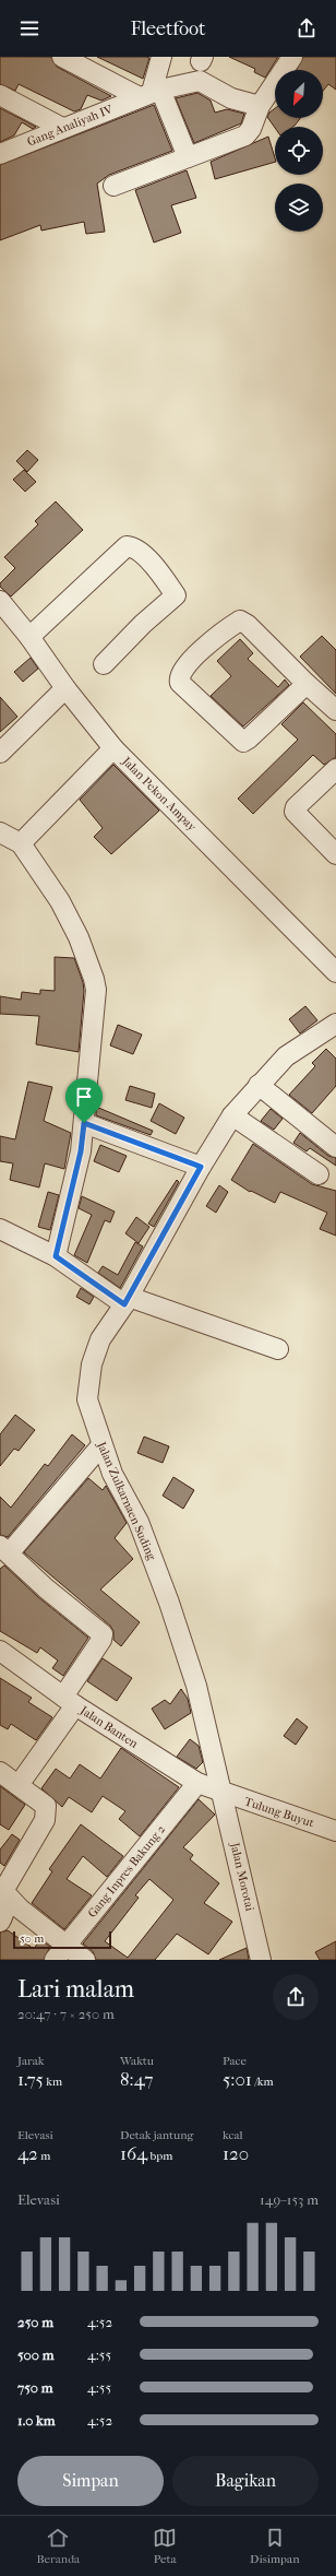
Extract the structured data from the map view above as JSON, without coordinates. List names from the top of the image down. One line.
{"streets":{"street":["Gang Analiyah IV","Jalan Pekon Ampay","Jalan Zulkarnaen Suding","Jalan Banten","Tulung Buyut","Gang Inpres Bakung 2","Jalan Morotai"]},"crossings":[["Jalan Zulkarnaen Suding","Jalan Banten"],["Jalan Zulkarnaen Suding","Tulung Buyut"],["Jalan Zulkarnaen Suding","Jalan Morotai"],["Jalan Banten","Tulung Buyut"],["Jalan Banten","Gang Inpres Bakung 2"],["Jalan Banten","Jalan Morotai"],["Tulung Buyut","Jalan Morotai"]],"scale_bar":"50 m","north":"bottom left","page":{"header":"Fleetfoot","scale":"50 m","heading":["Lari malam","20:47 · 7 × 250 m"],"stats":[["Jarak","1.75 km"],["Waktu","8:47"],["Pace","5:01 /km"],["Elevasi","42 m"],["Detak jantung","164 bpm"],["kcal","120"]],"chart":["Elevasi","149–153 m"],"list":[{"name":"250 m","note":"4:52"},{"name":"500 m","note":"4:55"},{"name":"750 m","note":"4:55"},{"name":"1.0 km","note":"4:52"}],"buttons":["Simpan","Bagikan"],"tabs":["Beranda","Peta","Disimpan"]}}
